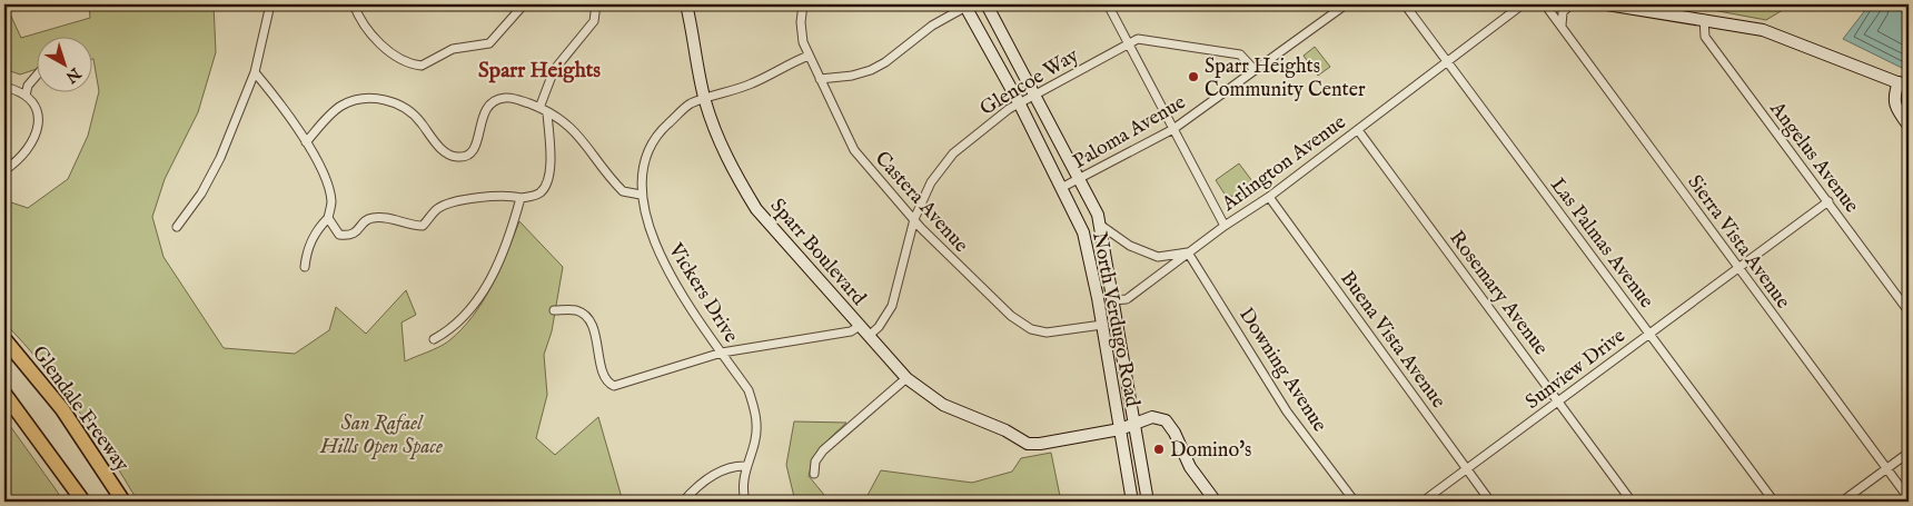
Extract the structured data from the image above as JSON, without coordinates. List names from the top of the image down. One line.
{"streets":{"highway":["Glendale Freeway"],"main road":["Sparr Boulevard","North Verdugo Road"],"street":["Glencoe Way","Paloma Avenue","Angelus Avenue","Arlington Avenue","Castera Avenue","Sierra Vista Avenue","Las Palmas Avenue","Vickers Drive","Rosemary Avenue","Buena Vista Avenue","Sunview Drive","Downing Avenue"]},"crossings":[["Glencoe Way","Paloma Avenue"],["Glencoe Way","Castera Avenue"],["Glencoe Way","Sparr Boulevard"],["Glencoe Way","North Verdugo Road"],["Paloma Avenue","North Verdugo Road"],["Angelus Avenue","Sunview Drive"],["Arlington Avenue","Las Palmas Avenue"],["Arlington Avenue","Rosemary Avenue"],["Arlington Avenue","North Verdugo Road"],["Arlington Avenue","Buena Vista Avenue"],["Arlington Avenue","Downing Avenue"],["Castera Avenue","Vickers Drive"],["Castera Avenue","North Verdugo Road"],["Sierra Vista Avenue","Sunview Drive"],["Las Palmas Avenue","Sunview Drive"],["Sparr Boulevard","Vickers Drive"],["Sparr Boulevard","North Verdugo Road"],["Rosemary Avenue","Sunview Drive"],["Buena Vista Avenue","Sunview Drive"]],"districts":["Sparr Heights"],"parks":["San Rafael Hills Open Space"],"places":["Sparr Heights Community Center","Domino's"],"north":"bottom right"}
